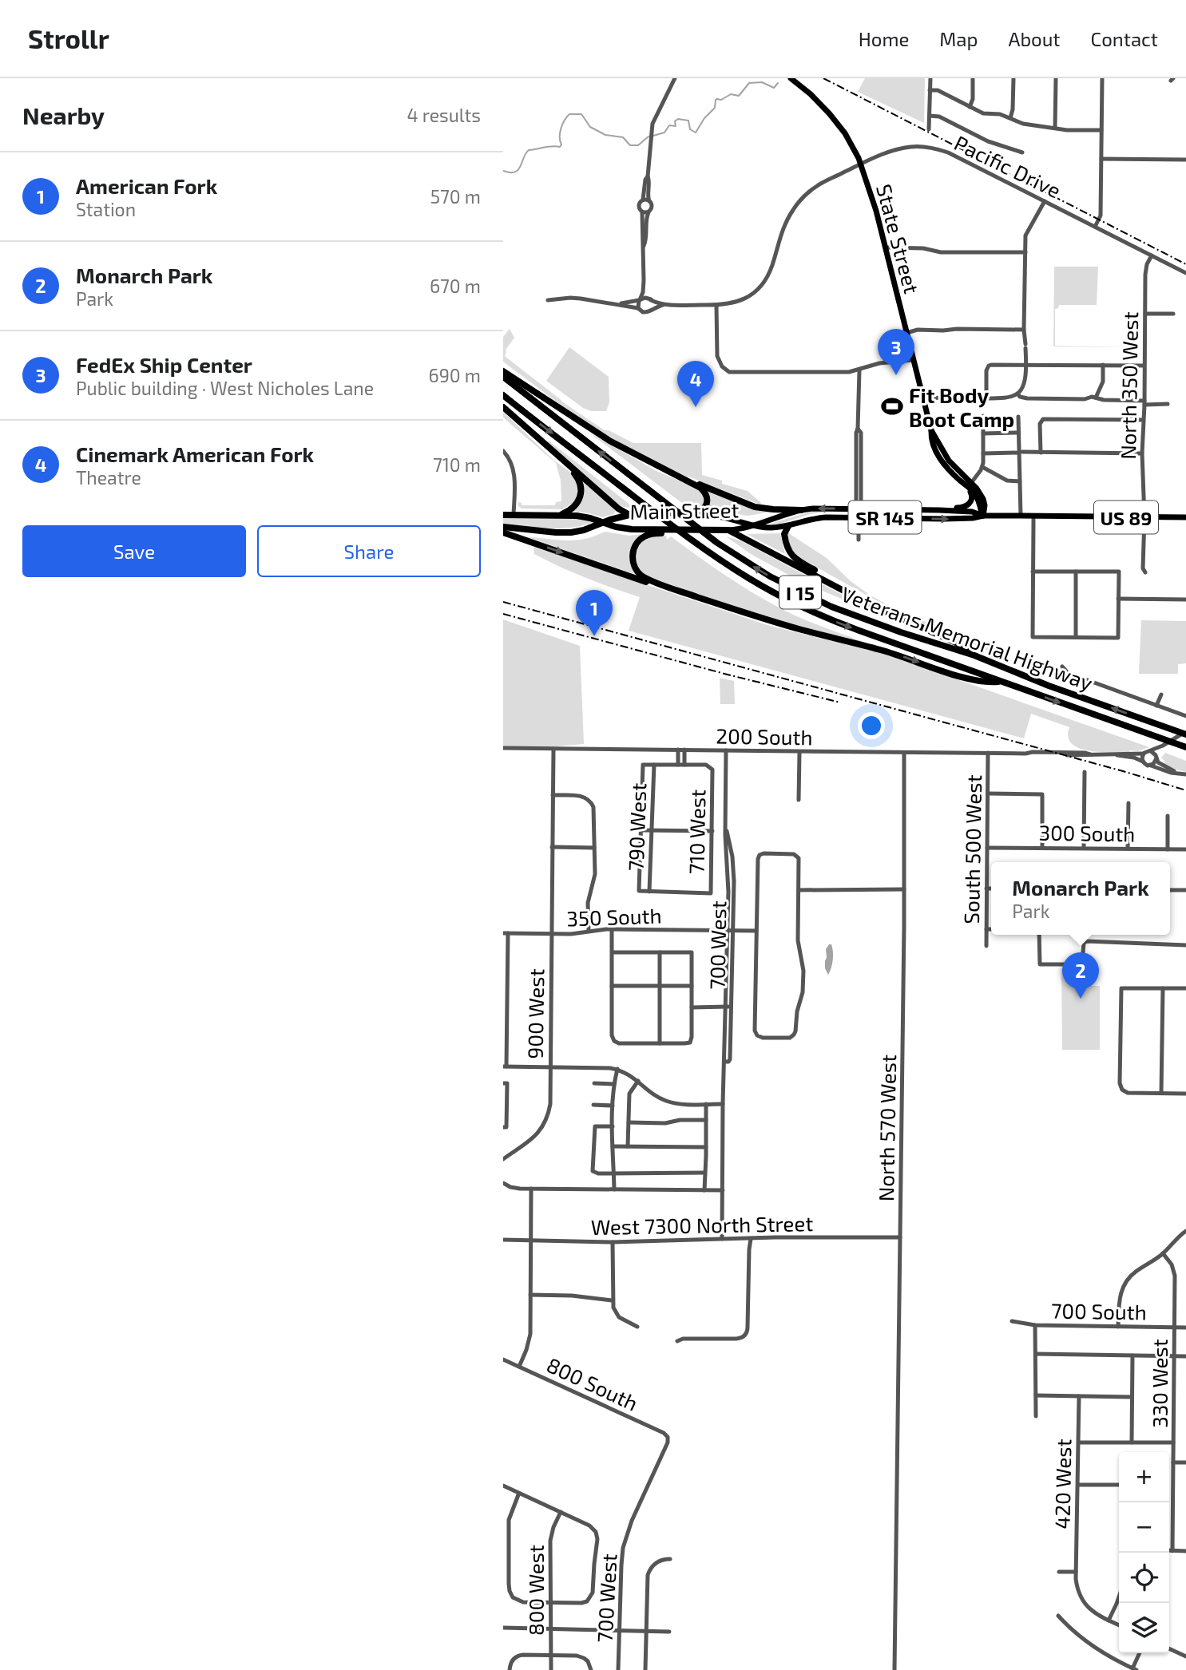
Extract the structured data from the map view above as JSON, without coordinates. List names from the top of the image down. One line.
{"streets":{"highway":["Main Street","SR 145","I 15","Veterans Memorial Highway"],"main road":["State Street","US 89"],"street":["Pacific Drive","North 350 West","200 South","790 West","710 West","300 South","South 500 West","350 South","700 West","900 West","North 570 West","West 7300 North Street","700 South","800 South","330 West","420 West","800 West"]},"crossings":[["Pacific Drive","State Street"],["Pacific Drive","North 350 West"],["State Street","Main Street"],["North 350 West","Main Street"],["200 South","South 500 West"],["200 South","700 West"],["200 South","900 West"],["200 South","North 570 West"],["790 West","710 West"],["300 South","South 500 West"],["350 South","700 West"],["350 South","900 West"],["700 West","West 7300 North Street"],["700 West","800 South"],["North 570 West","West 7300 North Street"],["700 South","330 West"]],"places":{"sports":["Fit Body Boot Camp"]},"page":{"header":"Strollr","nav":["Home","Map","About","Contact"],"heading":["Nearby","4 results"],"list":[{"mark":"1","name":"American Fork","note":"Station","value":"570 m"},{"mark":"2","name":"Monarch Park","note":"Park","value":"670 m"},{"mark":"3","name":"FedEx Ship Center","note":"Public building · West Nicholes Lane","value":"690 m"},{"mark":"4","name":"Cinemark American Fork","note":"Theatre","value":"710 m"}],"pins":["3","4","1","2"],"buttons":["Save","Share"],"popup":["Monarch Park","Park"],"map_buttons":["+","−"]}}
